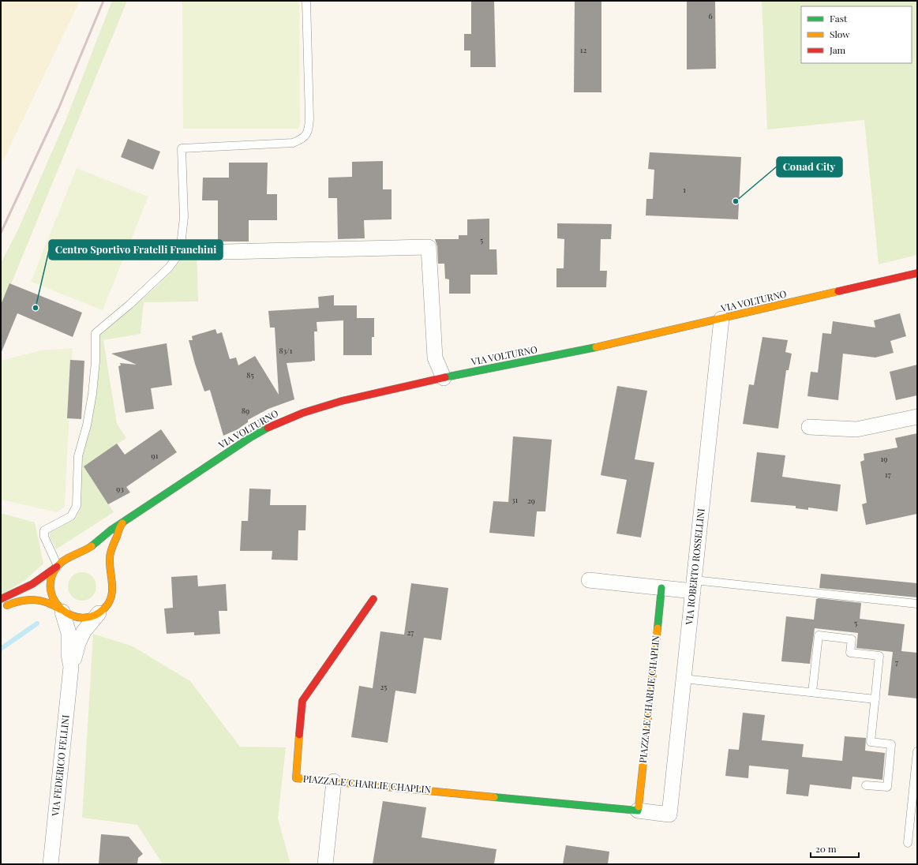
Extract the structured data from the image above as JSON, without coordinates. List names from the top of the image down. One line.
{"streets":{"street":["VIA VOLTURNO","VIA ROBERTO ROSSELLINI","PIAZZALE CHARLIE CHAPLIN","VIA FEDERICO FELLINI"]},"crossings":[["VIA VOLTURNO","VIA ROBERTO ROSSELLINI"],["VIA VOLTURNO","VIA FEDERICO FELLINI"],["VIA ROBERTO ROSSELLINI","PIAZZALE CHARLIE CHAPLIN"]],"places":["Conad City","Centro Sportivo Fratelli Franchini"],"house_numbers":["6","12","1","5","83/1","85","89","91","19","17","93","31","29","5","27","7","25"],"legend":["Fast","Slow","Jam"],"scale_bar":"20 m"}
